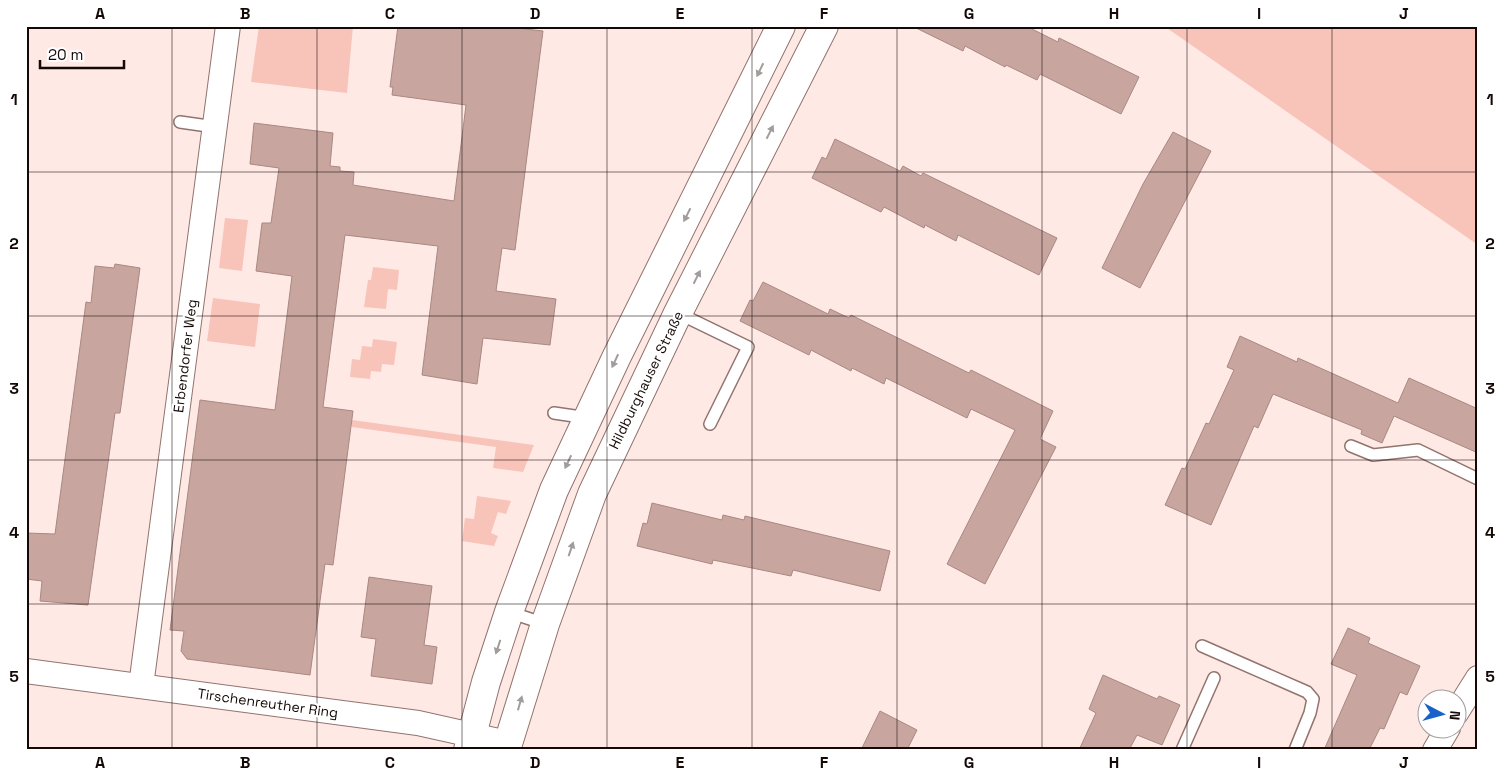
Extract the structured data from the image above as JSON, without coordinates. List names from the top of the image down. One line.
{"streets":{"main road":["Hildburghauser Straße"],"street":["Erbendorfer Weg","Tirschenreuther Ring"]},"crossings":[["Erbendorfer Weg","Tirschenreuther Ring"],["Hildburghauser Straße","Tirschenreuther Ring"]],"scale_bar":"20 m","north":"right","grid":{"columns":["A","B","C","D","E","F","G","H","I","J"],"rows":["1","2","3","4","5"]}}
